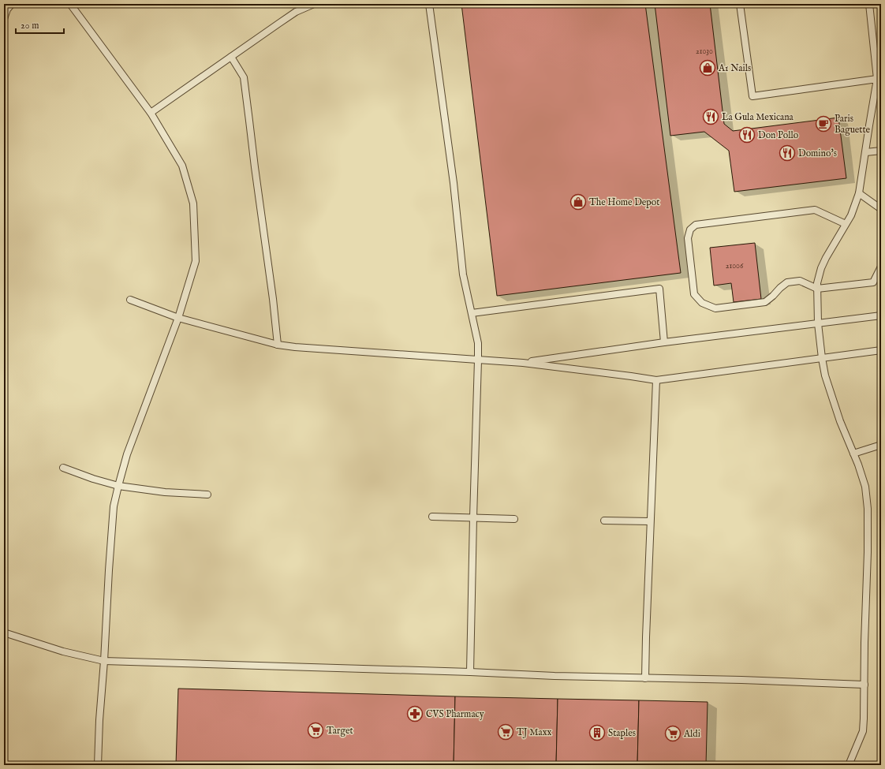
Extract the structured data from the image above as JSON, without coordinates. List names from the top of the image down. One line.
{"places":{"shop":["A1 Nails","The Home Depot"],"restaurant":["La Gula Mexicana","Don Pollo","Domino's"],"cafe":["Paris Baguette"],"pharmacy":["CVS Pharmacy"],"supermarket":["Target","TJ Maxx","Aldi"],"building":["Staples"]},"house_numbers":["21030","21006"],"scale_bar":"20 m"}
